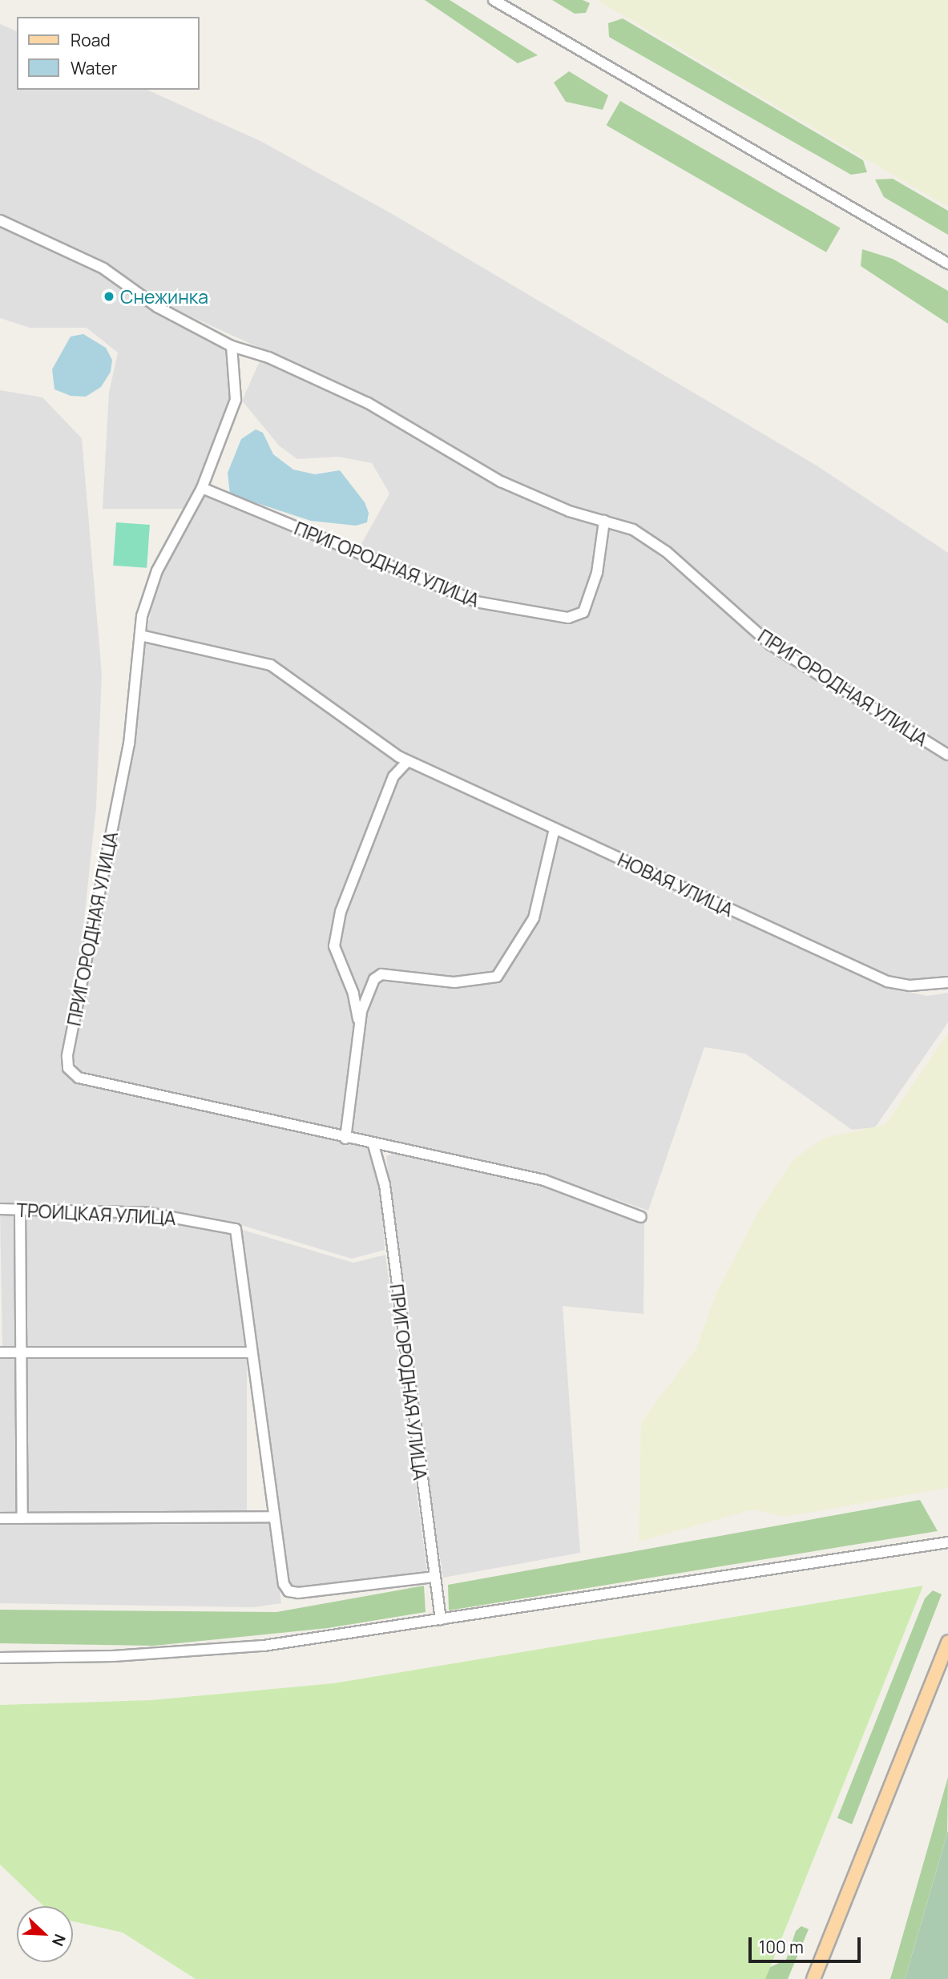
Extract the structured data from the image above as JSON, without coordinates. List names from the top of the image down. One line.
{"streets":{"street":["ПРИГОРОДНАЯ УЛИЦА","НОВАЯ УЛИЦА","ТРОИЦКАЯ УЛИЦА"]},"crossings":[["ПРИГОРОДНАЯ УЛИЦА","НОВАЯ УЛИЦА"],["ПРИГОРОДНАЯ УЛИЦА","ТРОИЦКАЯ УЛИЦА"]],"places":["Снежинка"],"legend":["Road","Water"],"scale_bar":"100 m","north":"bottom right"}
